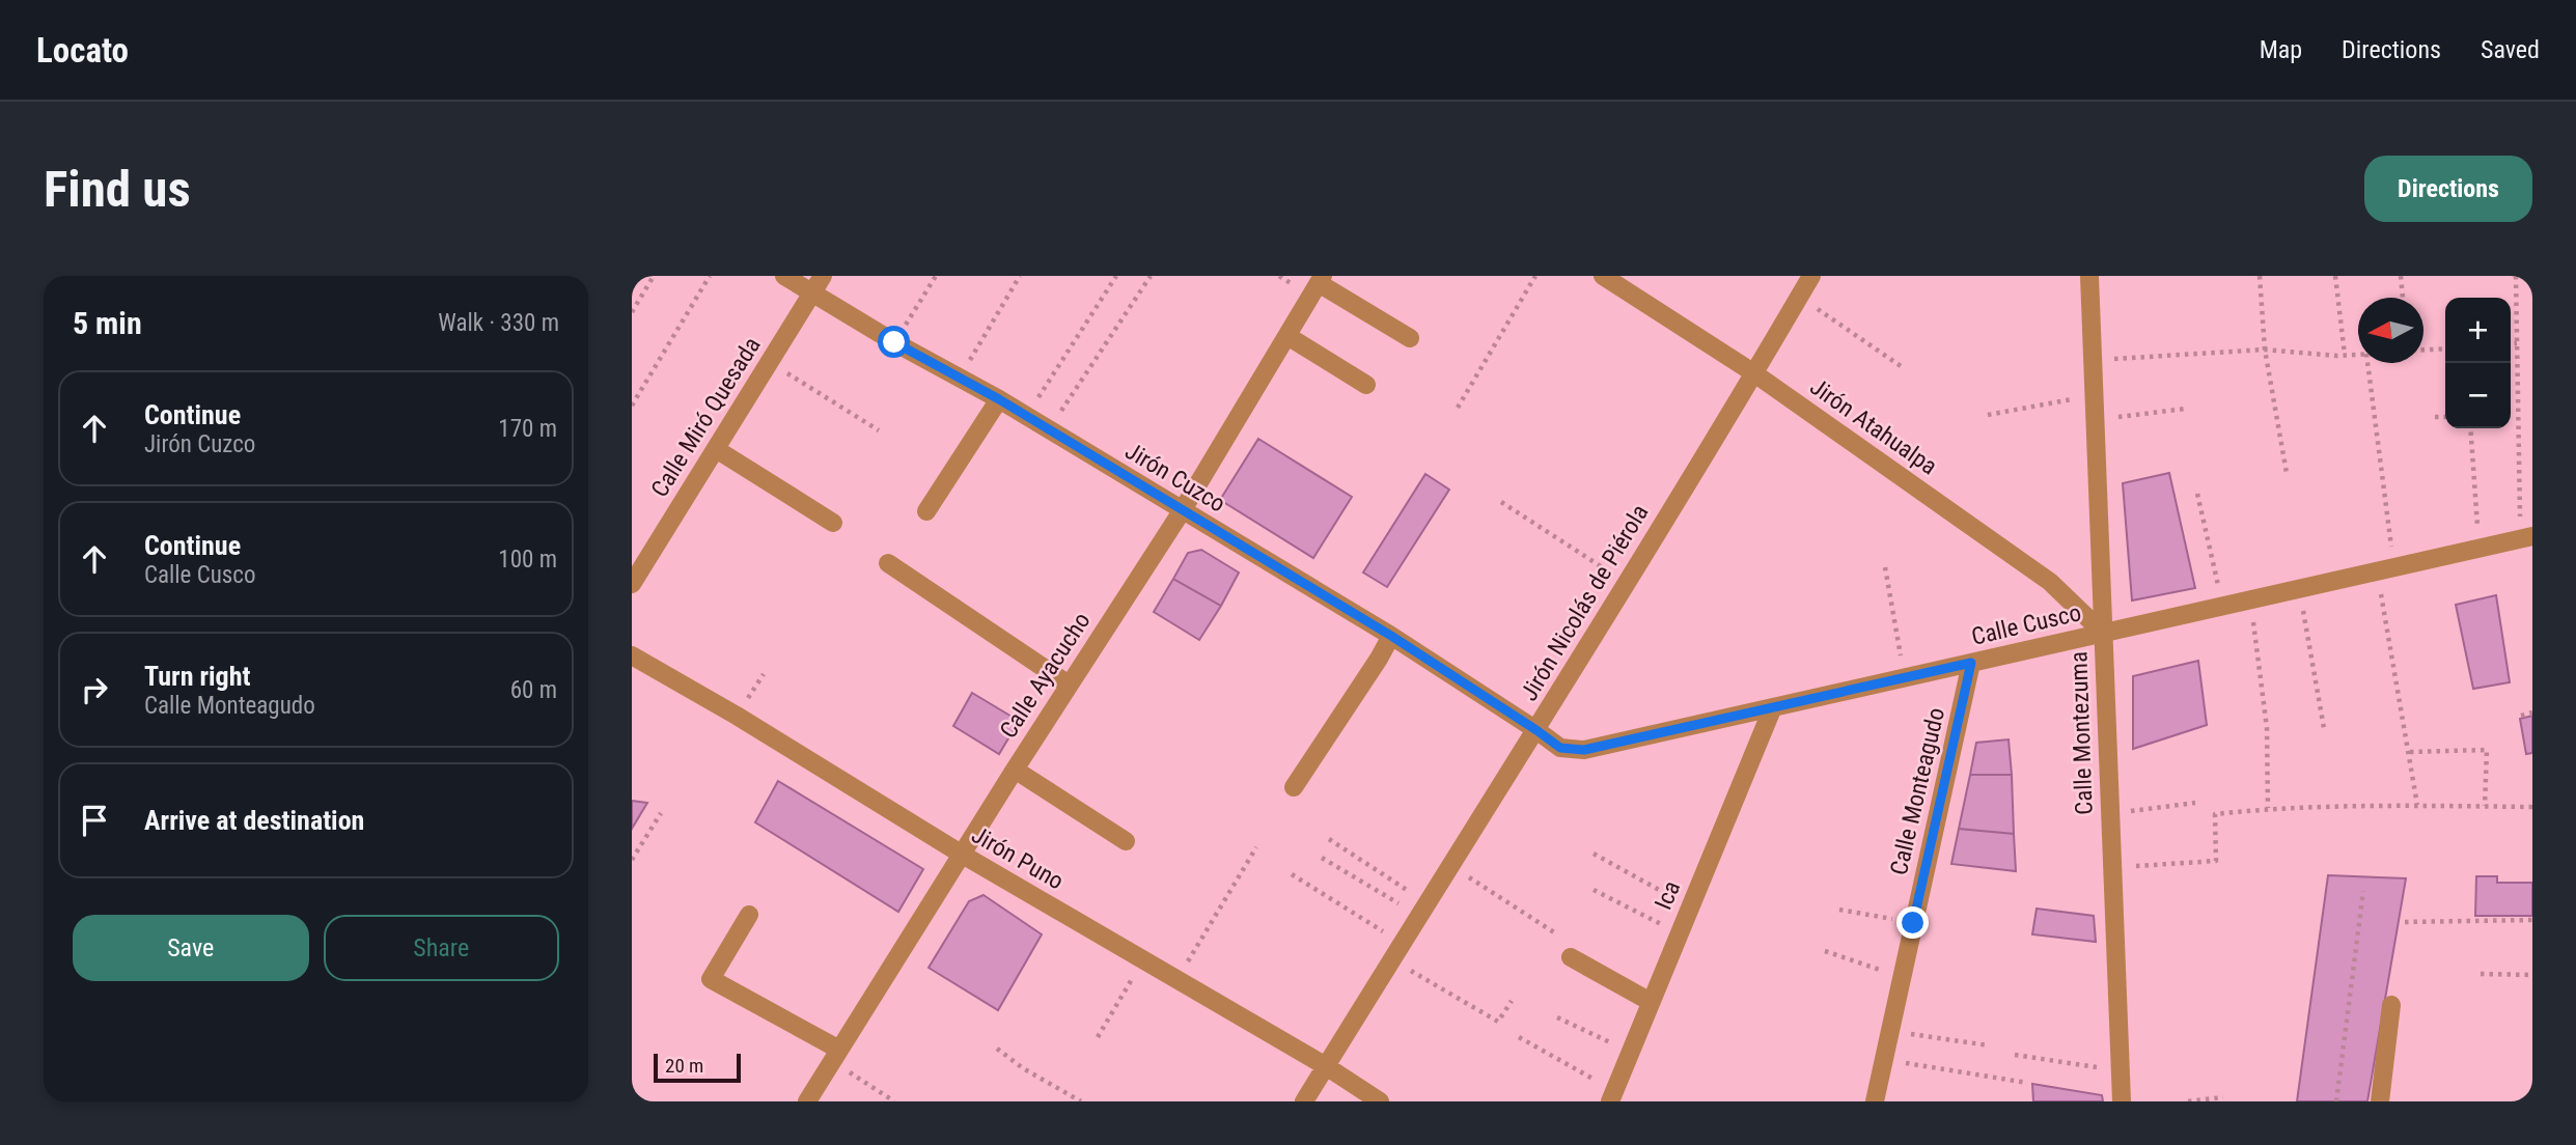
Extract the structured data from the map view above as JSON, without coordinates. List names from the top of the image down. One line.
{"streets":{"street":["Calle Miró Quesada","Jirón Atahualpa","Jirón Cuzco","Jirón Nicolás de Piérola","Calle Cusco","Calle Ayacucho","Calle Montezuma","Calle Monteagudo","Jirón Puno","Ica"]},"crossings":[["Calle Miró Quesada","Jirón Cuzco"],["Jirón Atahualpa","Jirón Nicolás de Piérola"],["Jirón Atahualpa","Calle Cusco"],["Jirón Atahualpa","Calle Montezuma"],["Jirón Cuzco","Jirón Nicolás de Piérola"],["Jirón Cuzco","Calle Cusco"],["Jirón Cuzco","Calle Ayacucho"],["Jirón Nicolás de Piérola","Calle Cusco"],["Jirón Nicolás de Piérola","Jirón Puno"],["Calle Cusco","Calle Montezuma"],["Calle Cusco","Calle Monteagudo"],["Calle Cusco","Ica"],["Calle Ayacucho","Jirón Puno"]],"scale_bar":"20 m","north":"left","page":{"header":"Locato","nav":["Map","Directions","Saved"],"buttons":["Directions",["Save","Share"]],"title":"Find us","heading":["5 min","Walk · 330 m"],"map_buttons":["+","−"],"list":[["Continue","Jirón Cuzco","170 m"],["Continue","Calle Cusco","100 m"],["Turn right","Calle Monteagudo","60 m"],"Arrive at destination"],"scale":"20 m"}}
